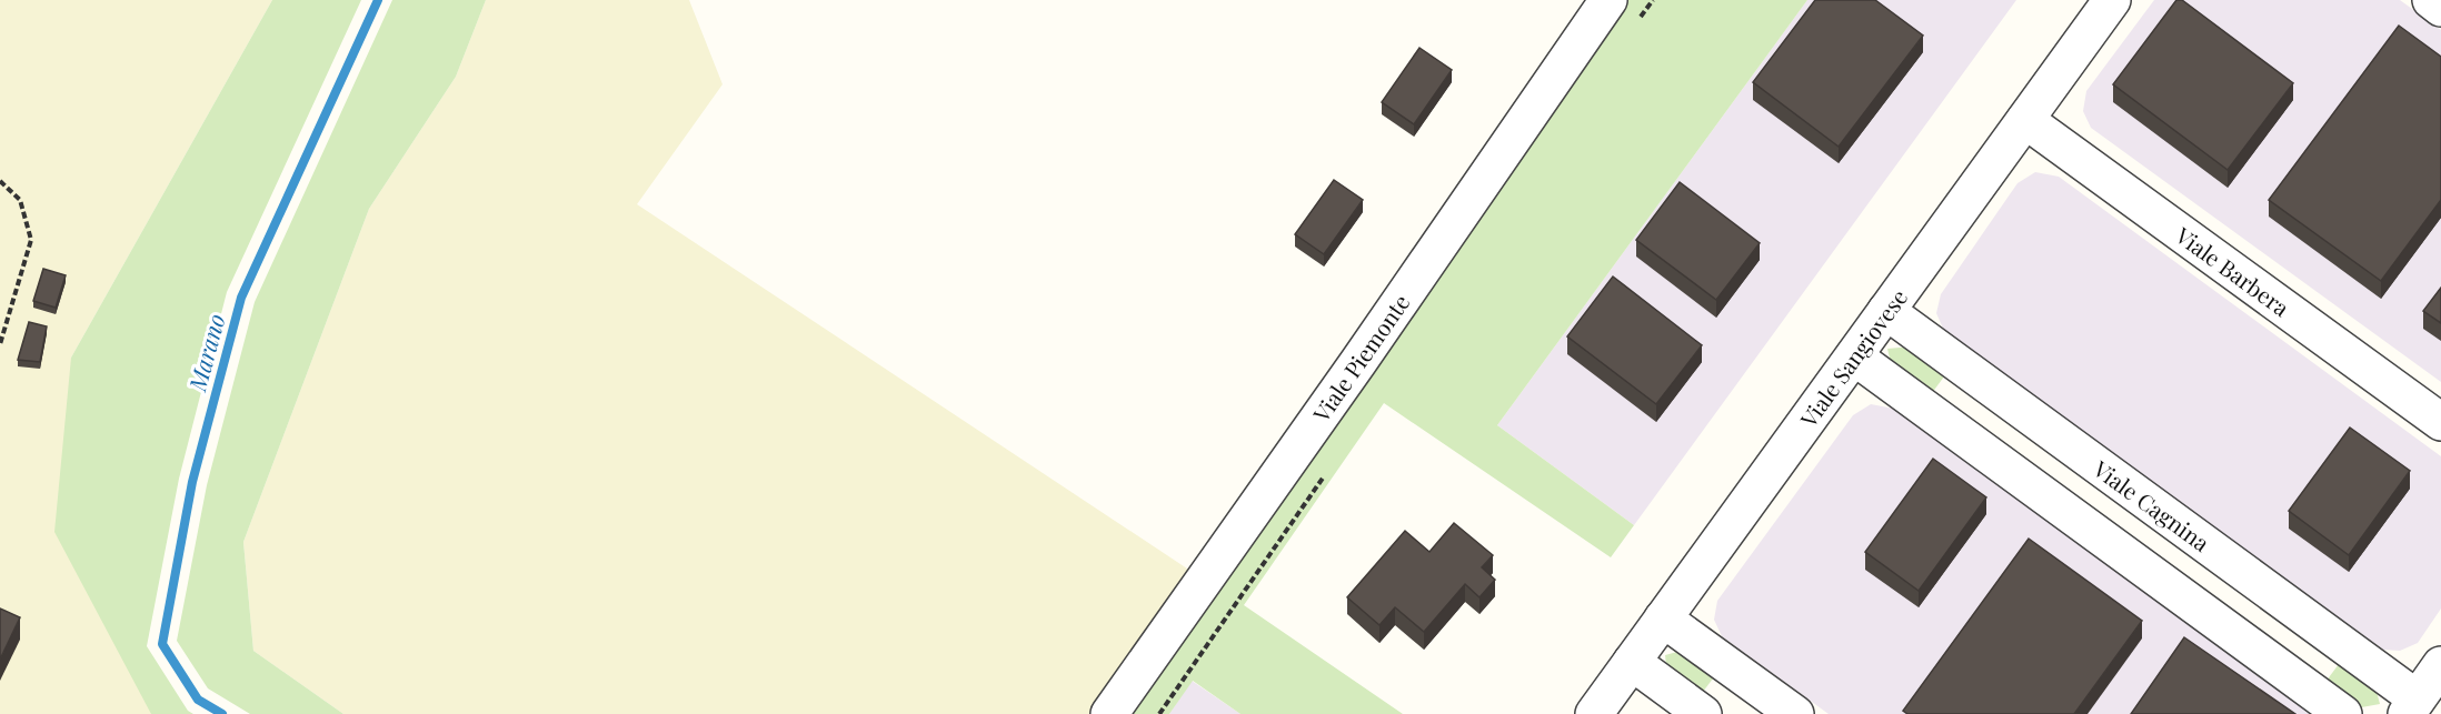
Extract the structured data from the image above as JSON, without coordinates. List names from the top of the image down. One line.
{"streets":{"street":["Viale Barbera","Viale Piemonte","Viale Sangiovese","Viale Cagnina"]},"crossings":[["Viale Barbera","Viale Sangiovese"],["Viale Sangiovese","Viale Cagnina"]],"water":["Marano"]}
